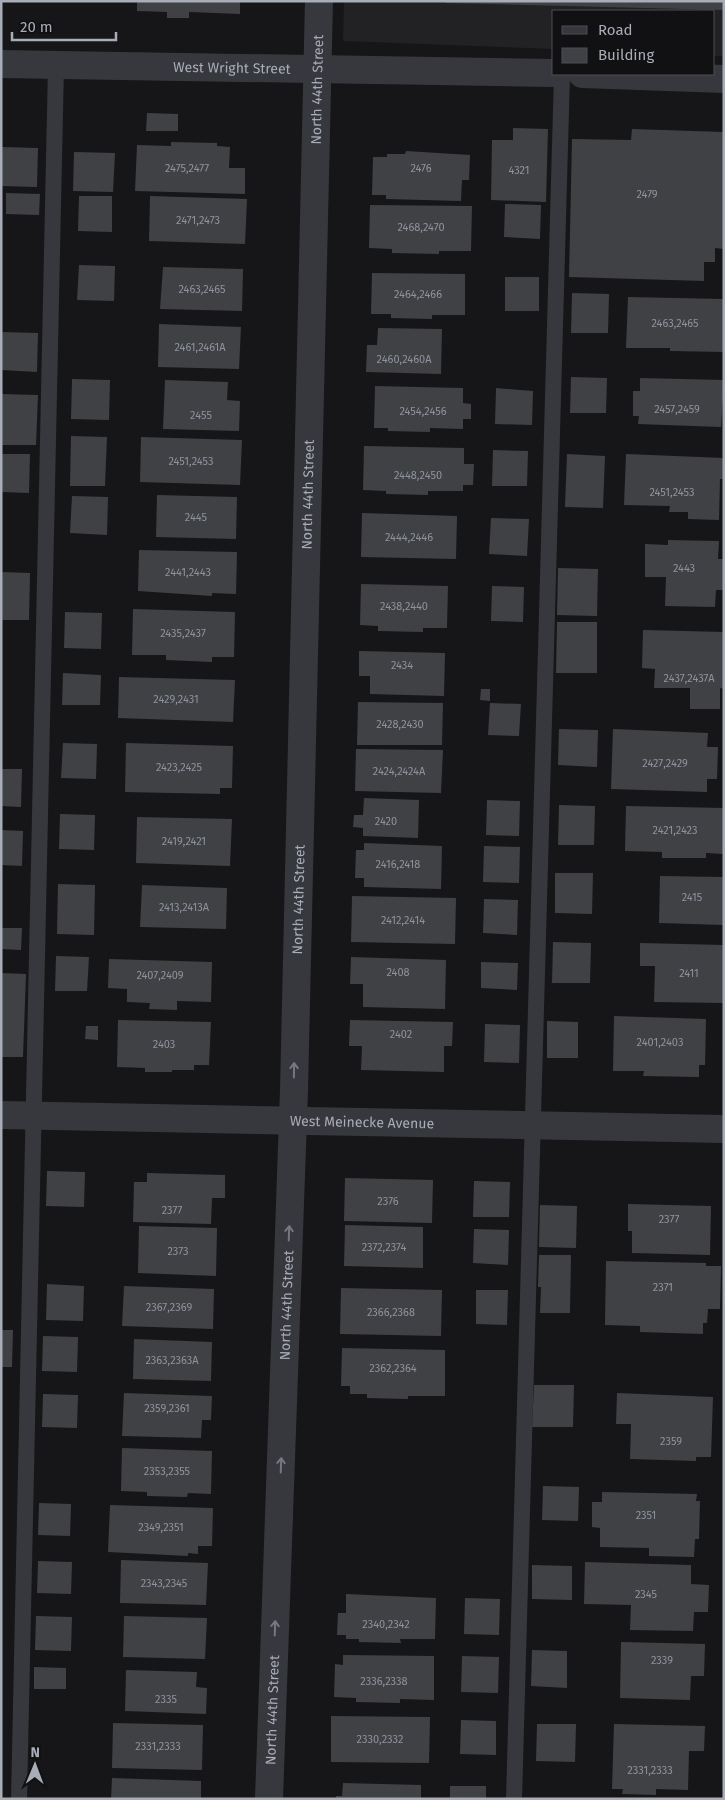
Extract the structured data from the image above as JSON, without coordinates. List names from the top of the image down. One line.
{"streets":{"street":["West Wright Street","North 44th Street","West Meinecke Avenue"]},"crossings":[["West Wright Street","North 44th Street"],["North 44th Street","West Meinecke Avenue"]],"one_way":["North 44th Street"],"house_numbers":["2475,2477","2476","4321","2479","2471,2473","2468,2470","2463,2465","2464,2466","2463,2465","2461,2461A","2460,2460A","2457,2459","2454,2456","2455","2451,2453","2448,2450","2451,2453","2445","2444,2446","2443","2441,2443","2438,2440","2435,2437","2434","2437,2437A","2429,2431","2428,2430","2427,2429","2423,2425","2424,2424A","2420","2421,2423","2419,2421","2416,2418","2415","2413,2413A","2412,2414","2408","2411","2407,2409","2402","2401,2403","2403","2376","2377","2377","2372,2374","2373","2371","2367,2369","2366,2368","2363,2363A","2362,2364","2359,2361","2359","2353,2355","2351","2349,2351","2343,2345","2345","2340,2342","2339","2336,2338","2335","2330,2332","2331,2333","2331,2333"],"legend":["Road","Building"],"scale_bar":"20 m","north":"top"}
